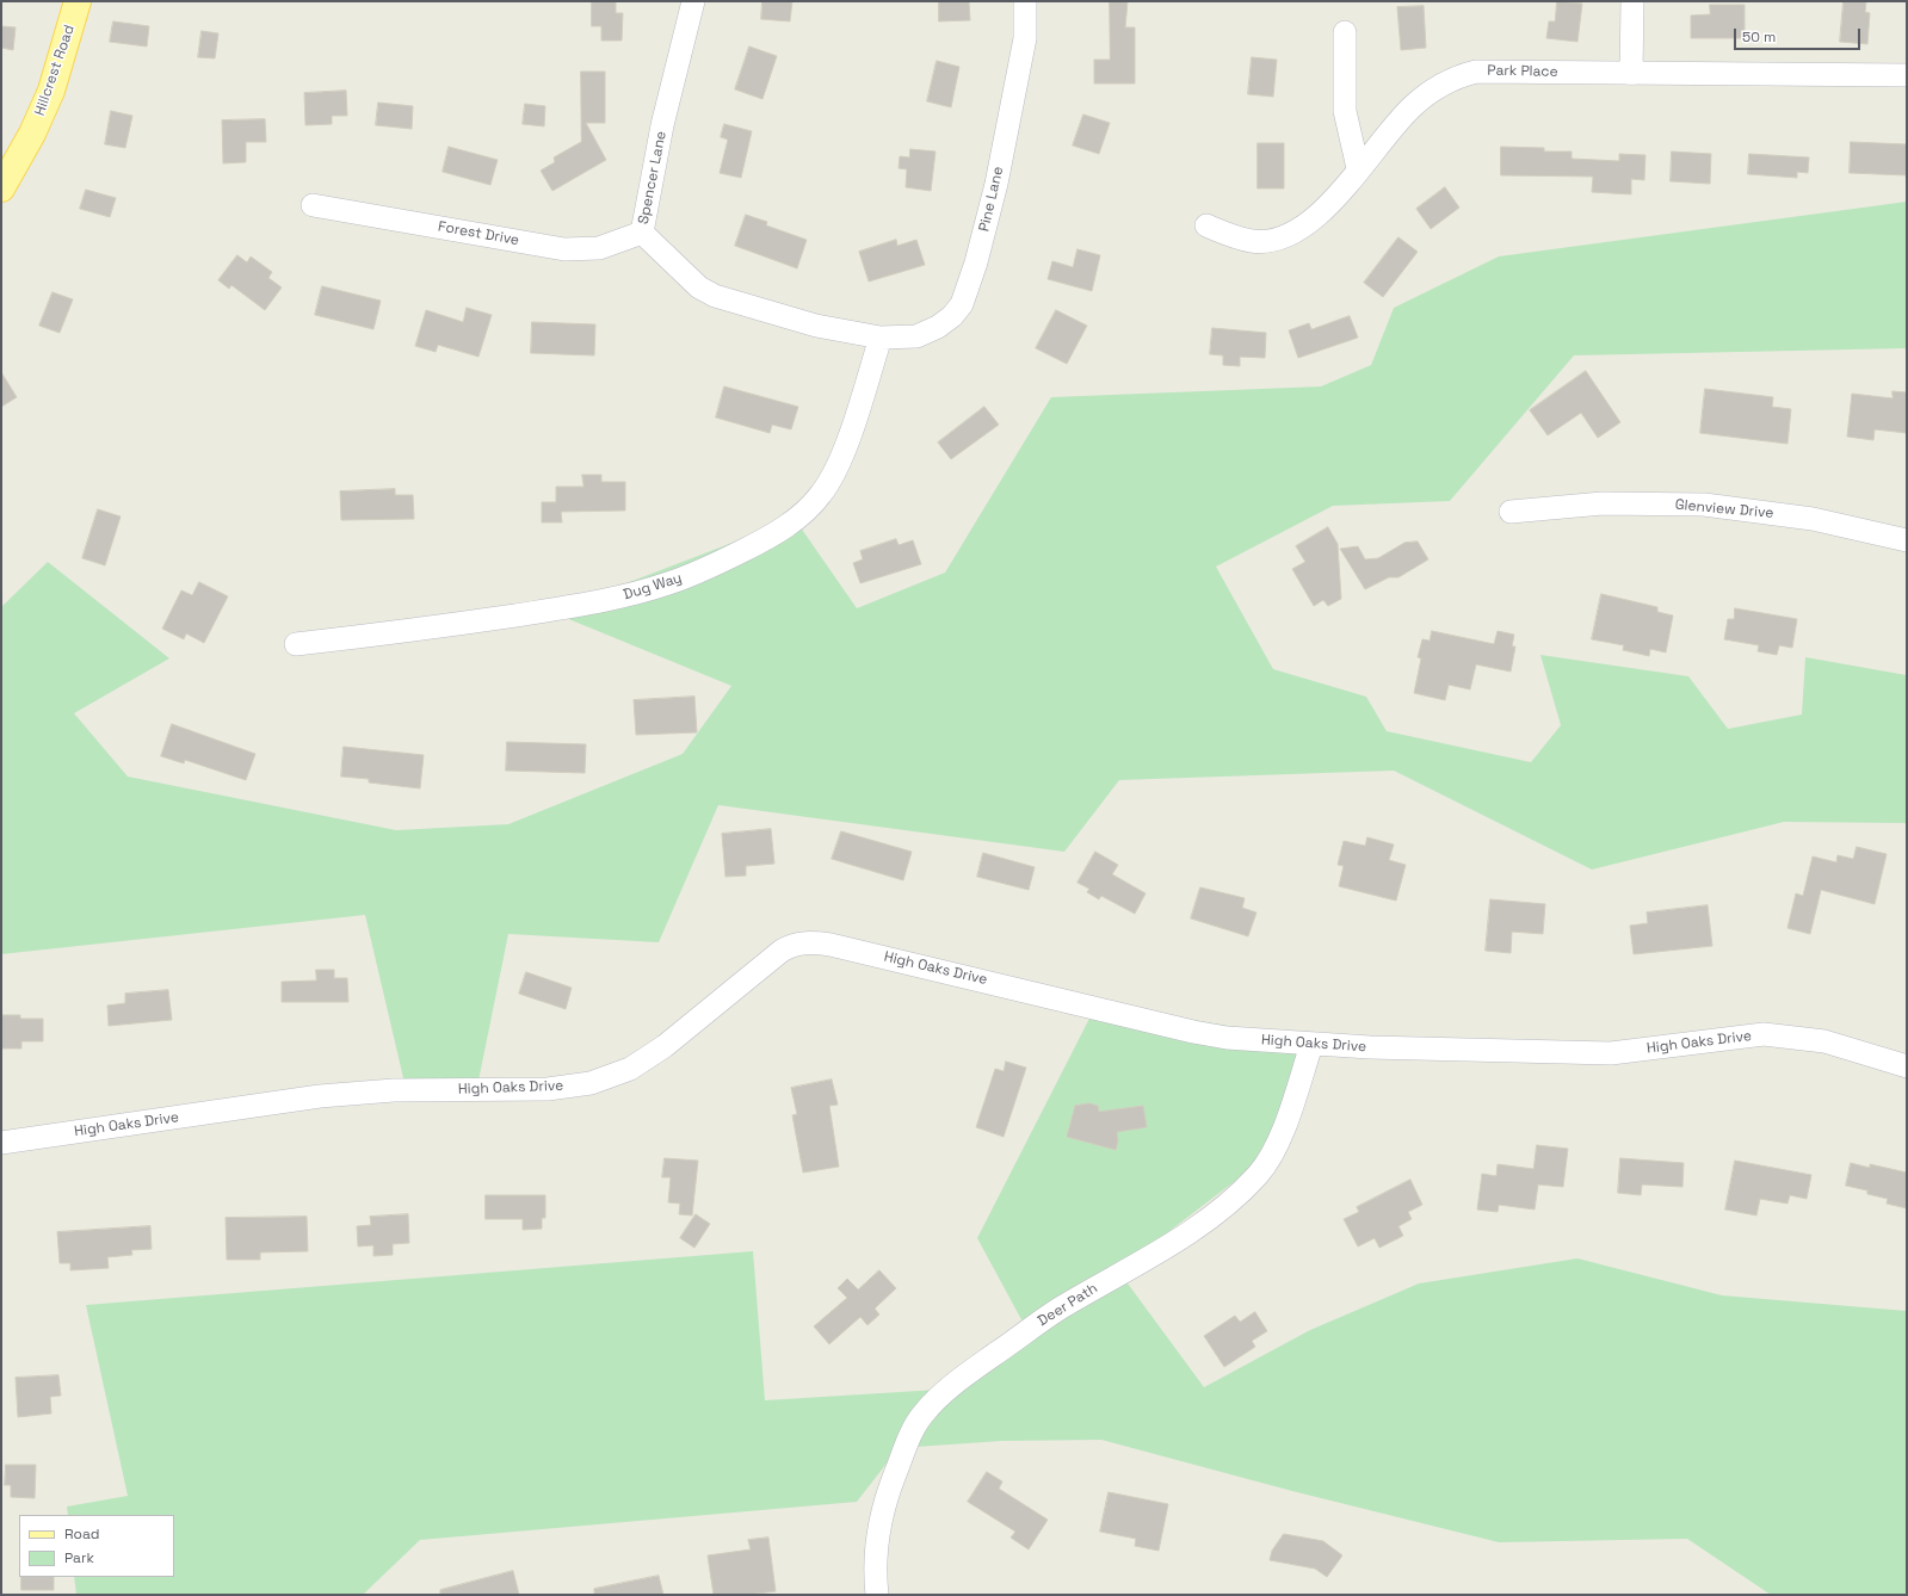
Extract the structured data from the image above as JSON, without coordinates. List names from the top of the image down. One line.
{"streets":{"main road":["Hillcrest Road"],"street":["Park Place","Spencer Lane","Pine Lane","Forest Drive","Glenview Drive","Dug Way","High Oaks Drive","Deer Path"]},"crossings":[["Spencer Lane","Pine Lane"],["Spencer Lane","Forest Drive"],["Spencer Lane","Dug Way"],["Pine Lane","Dug Way"],["High Oaks Drive","Deer Path"]],"legend":["Road","Park"],"scale_bar":"50 m"}
